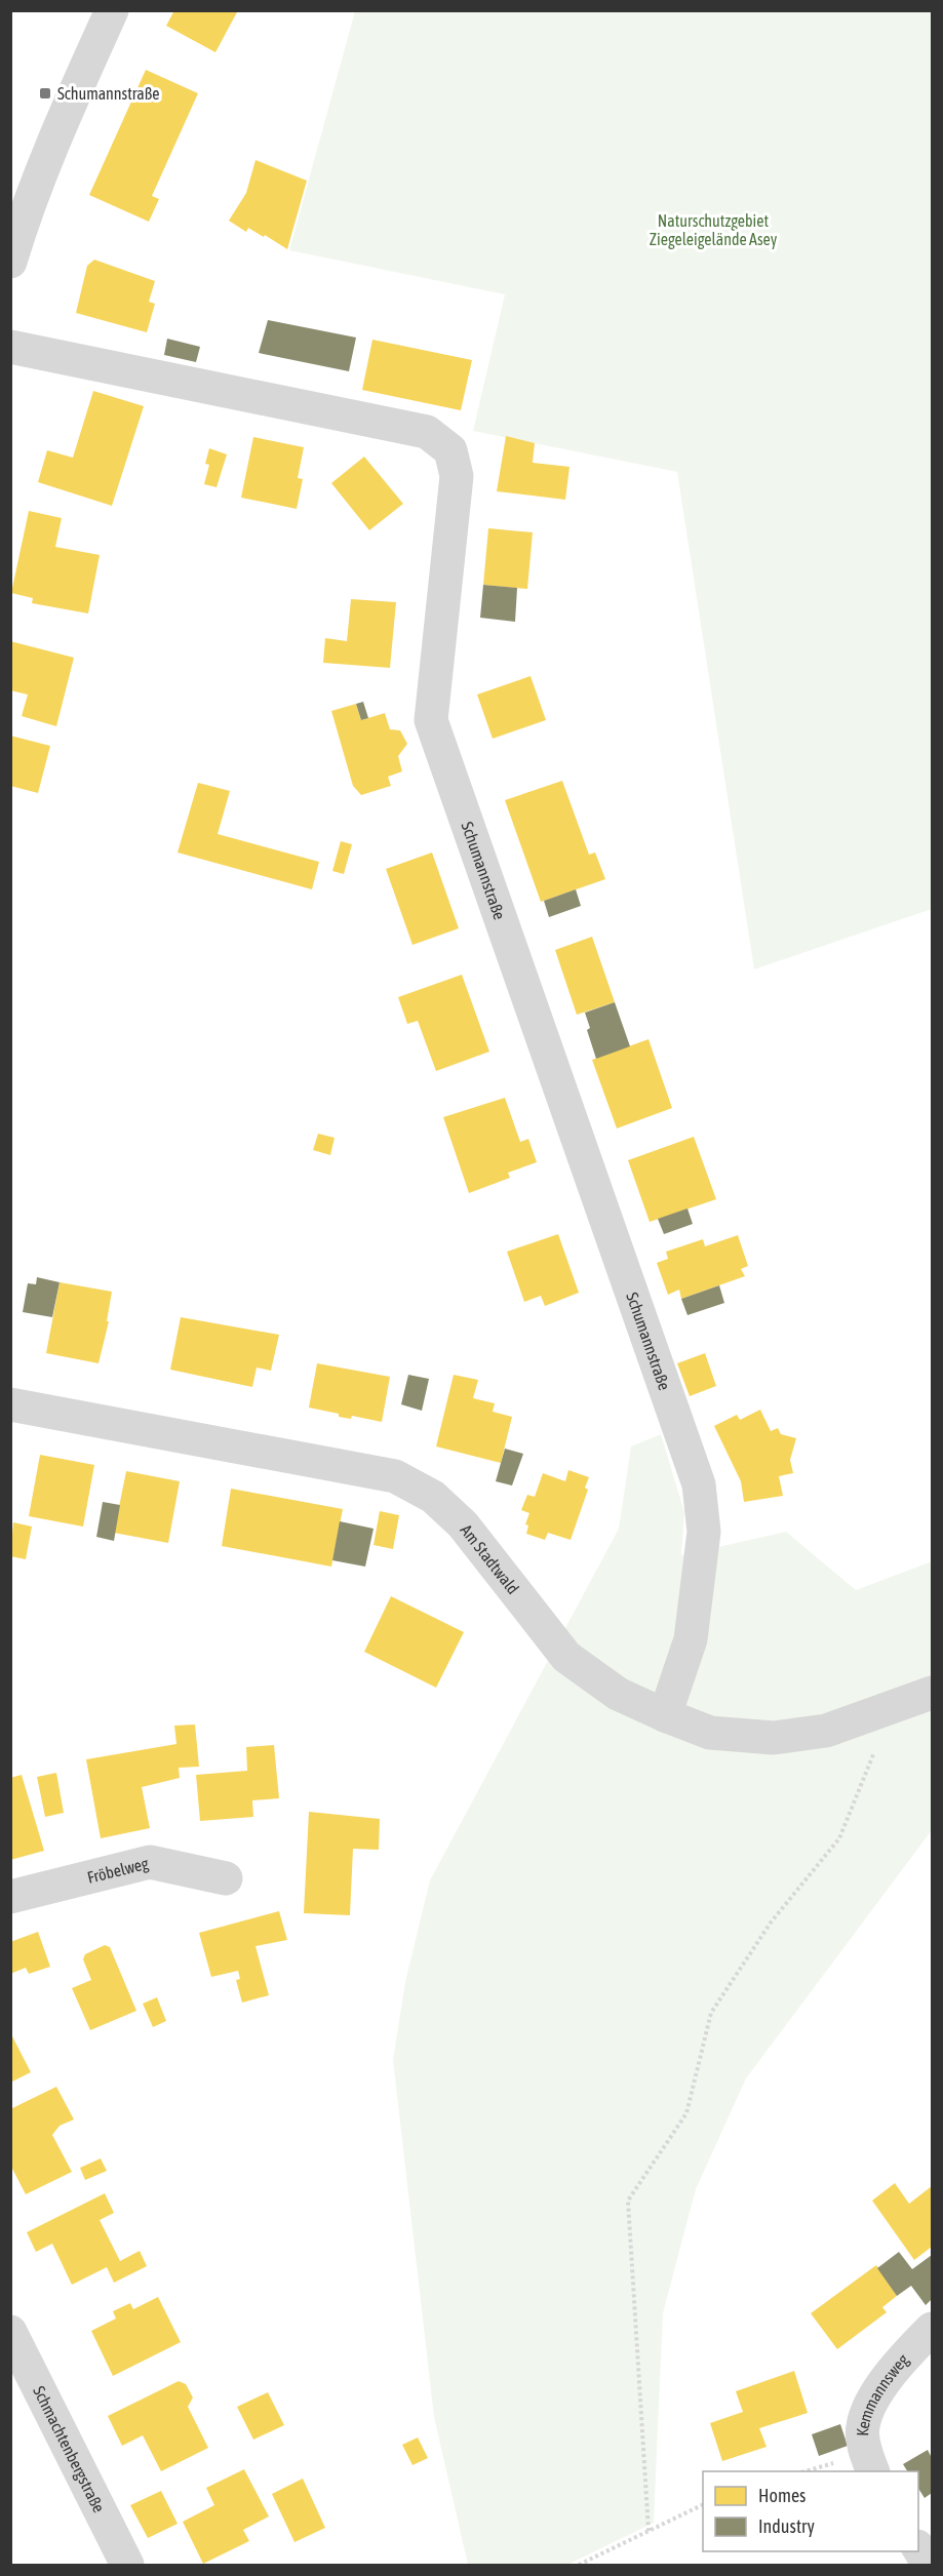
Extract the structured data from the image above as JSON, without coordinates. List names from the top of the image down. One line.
{"streets":{"street":["Schumannstraße","Am Stadtwald","Fröbelweg","Kemmannsweg","Schmachtenbergstraße"]},"crossings":[["Schumannstraße","Am Stadtwald"]],"parks":["Naturschutzgebiet Ziegeleigelände Asey"],"places":{"transit":["Schumannstraße"]},"legend":["Homes","Industry"]}
